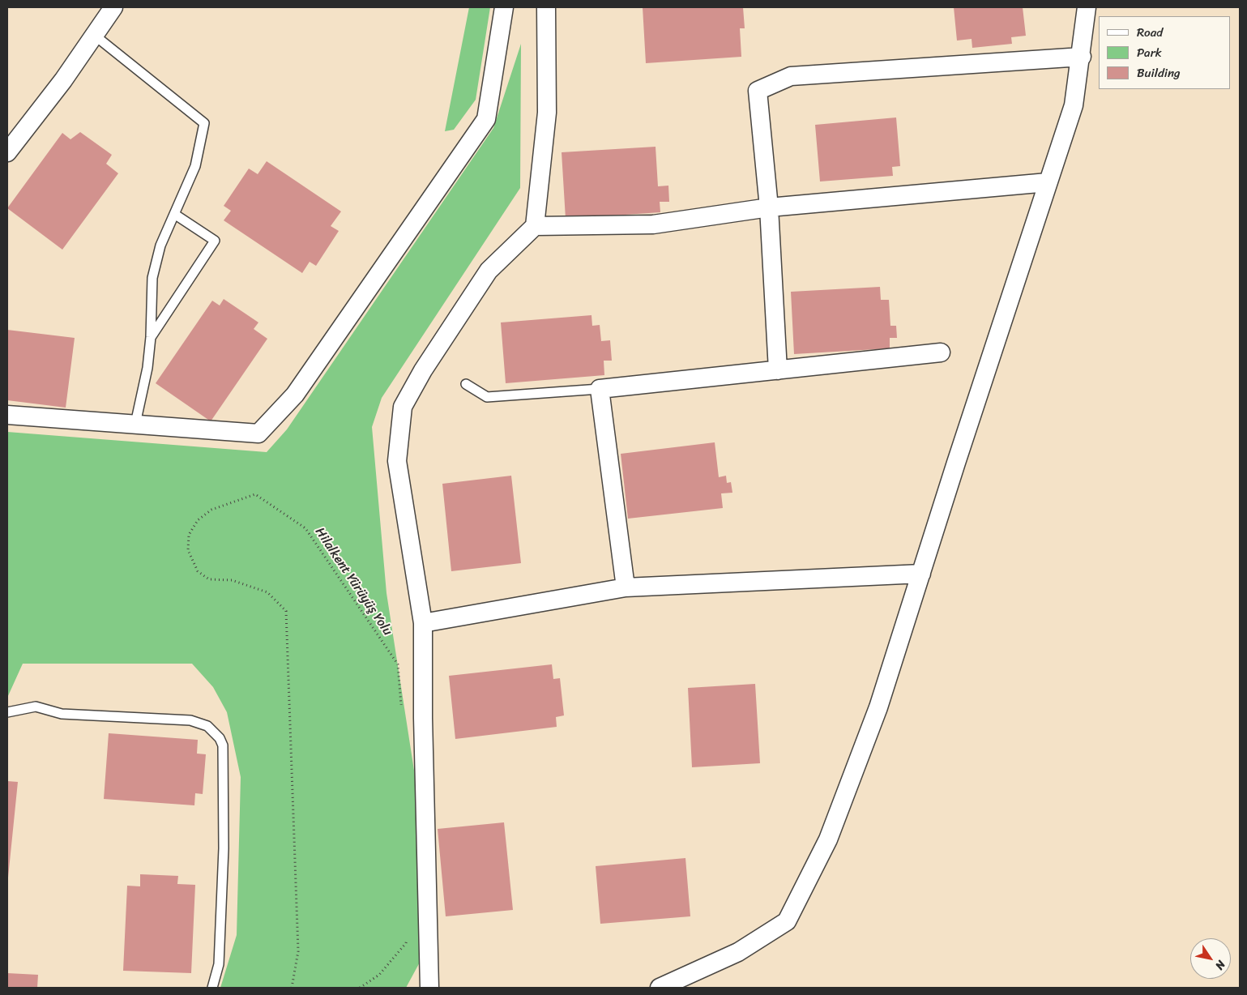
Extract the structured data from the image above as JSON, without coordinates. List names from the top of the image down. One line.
{"streets":{"path":["Hilalkent Yürüyüş Yolu"]},"legend":["Road","Park","Building"],"north":"bottom right"}
